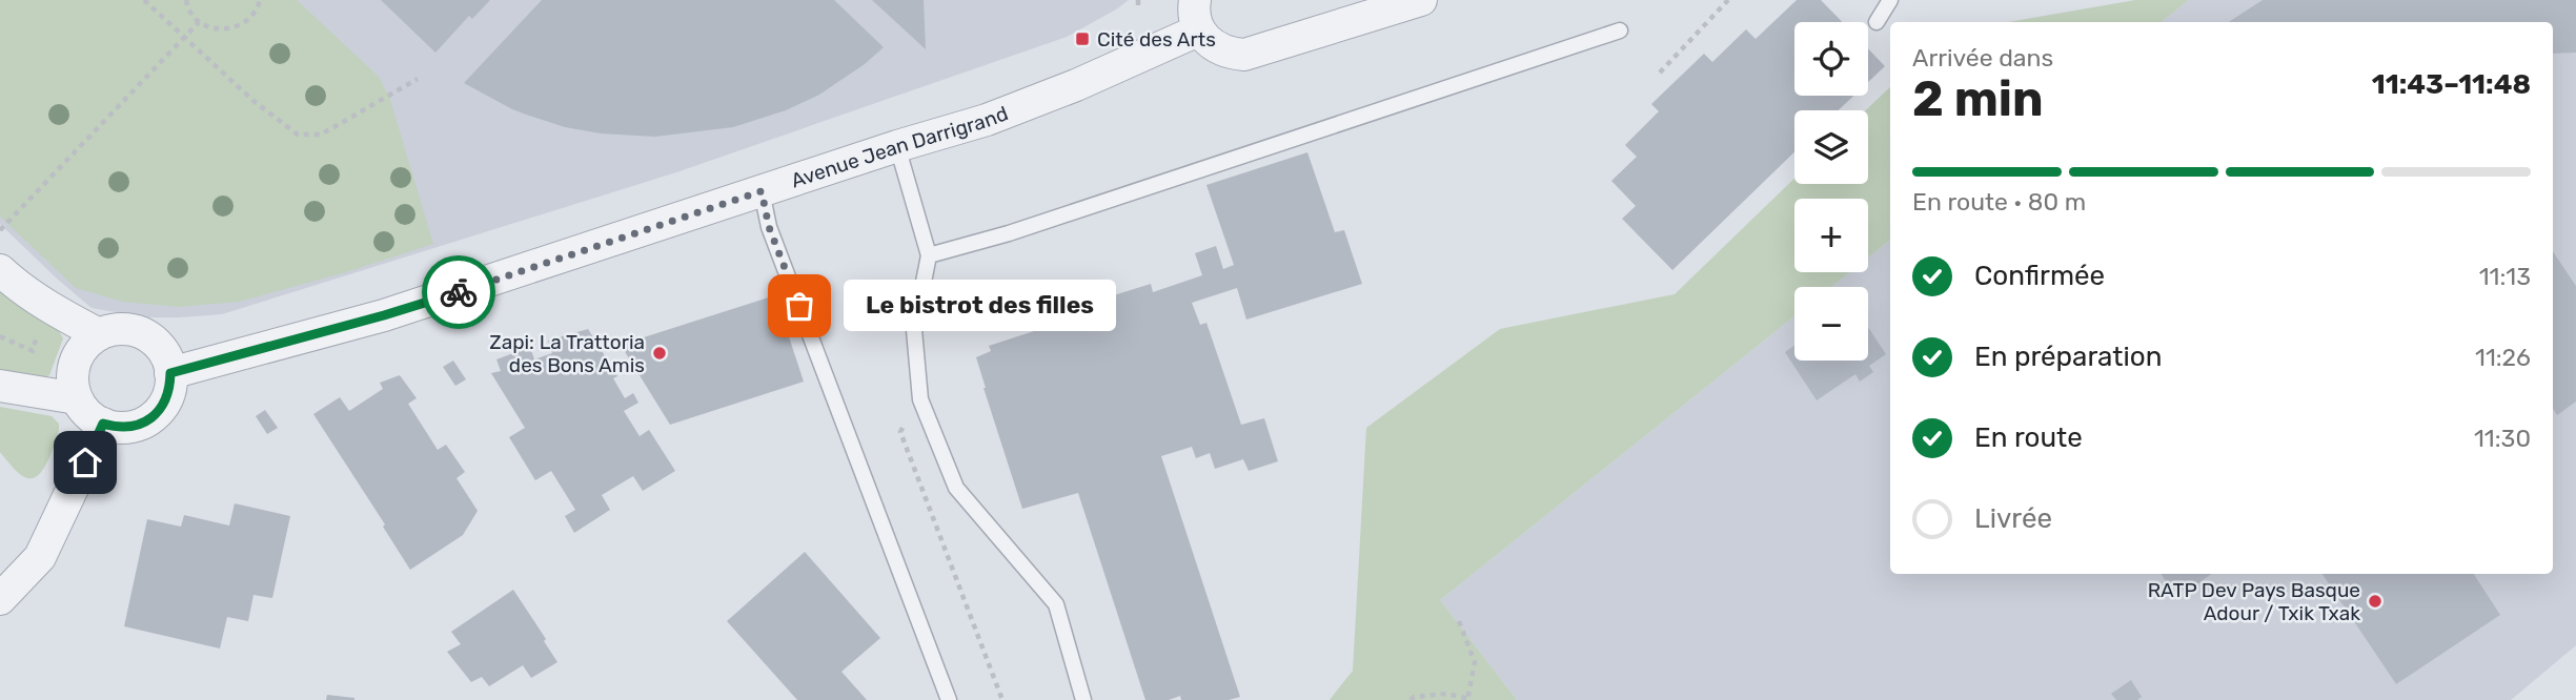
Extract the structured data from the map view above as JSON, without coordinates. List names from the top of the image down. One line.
{"streets":{"street":["Avenue Jean Darrigrand"]},"places":{"transit":["Cité des Arts"],"other":["Le bistrot des filles","Zapi: La Trattoria des Bons Amis","RATP Dev Pays Basque Adour / Txik Txak"]},"page":{"map_buttons":["+","−"],"heading":["2 min","Arrivée dans","11:43–11:48"],"bar":"En route · 80 m","list":[["Confirmée","11:13"],["En préparation","11:26"],["En route","11:30"],"Livrée"],"bubble":"Le bistrot des filles"}}
